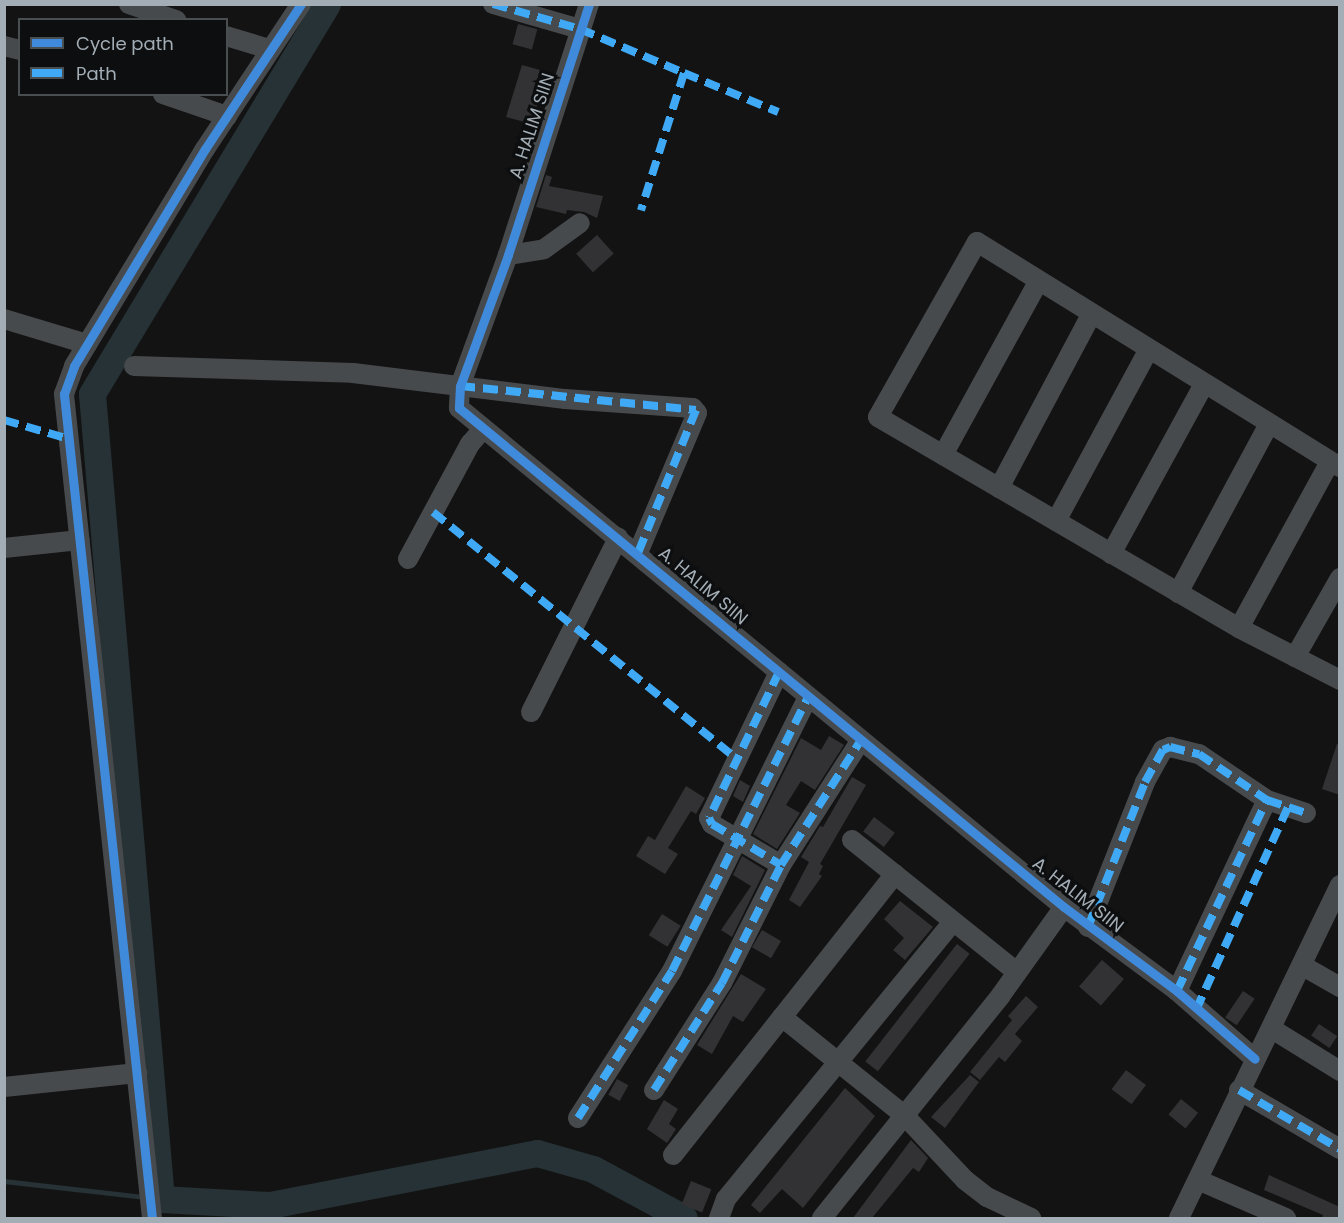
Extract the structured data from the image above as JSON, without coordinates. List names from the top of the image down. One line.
{"streets":{"street":["A. HALIM SIIN"]},"legend":["Cycle path","Path"]}
